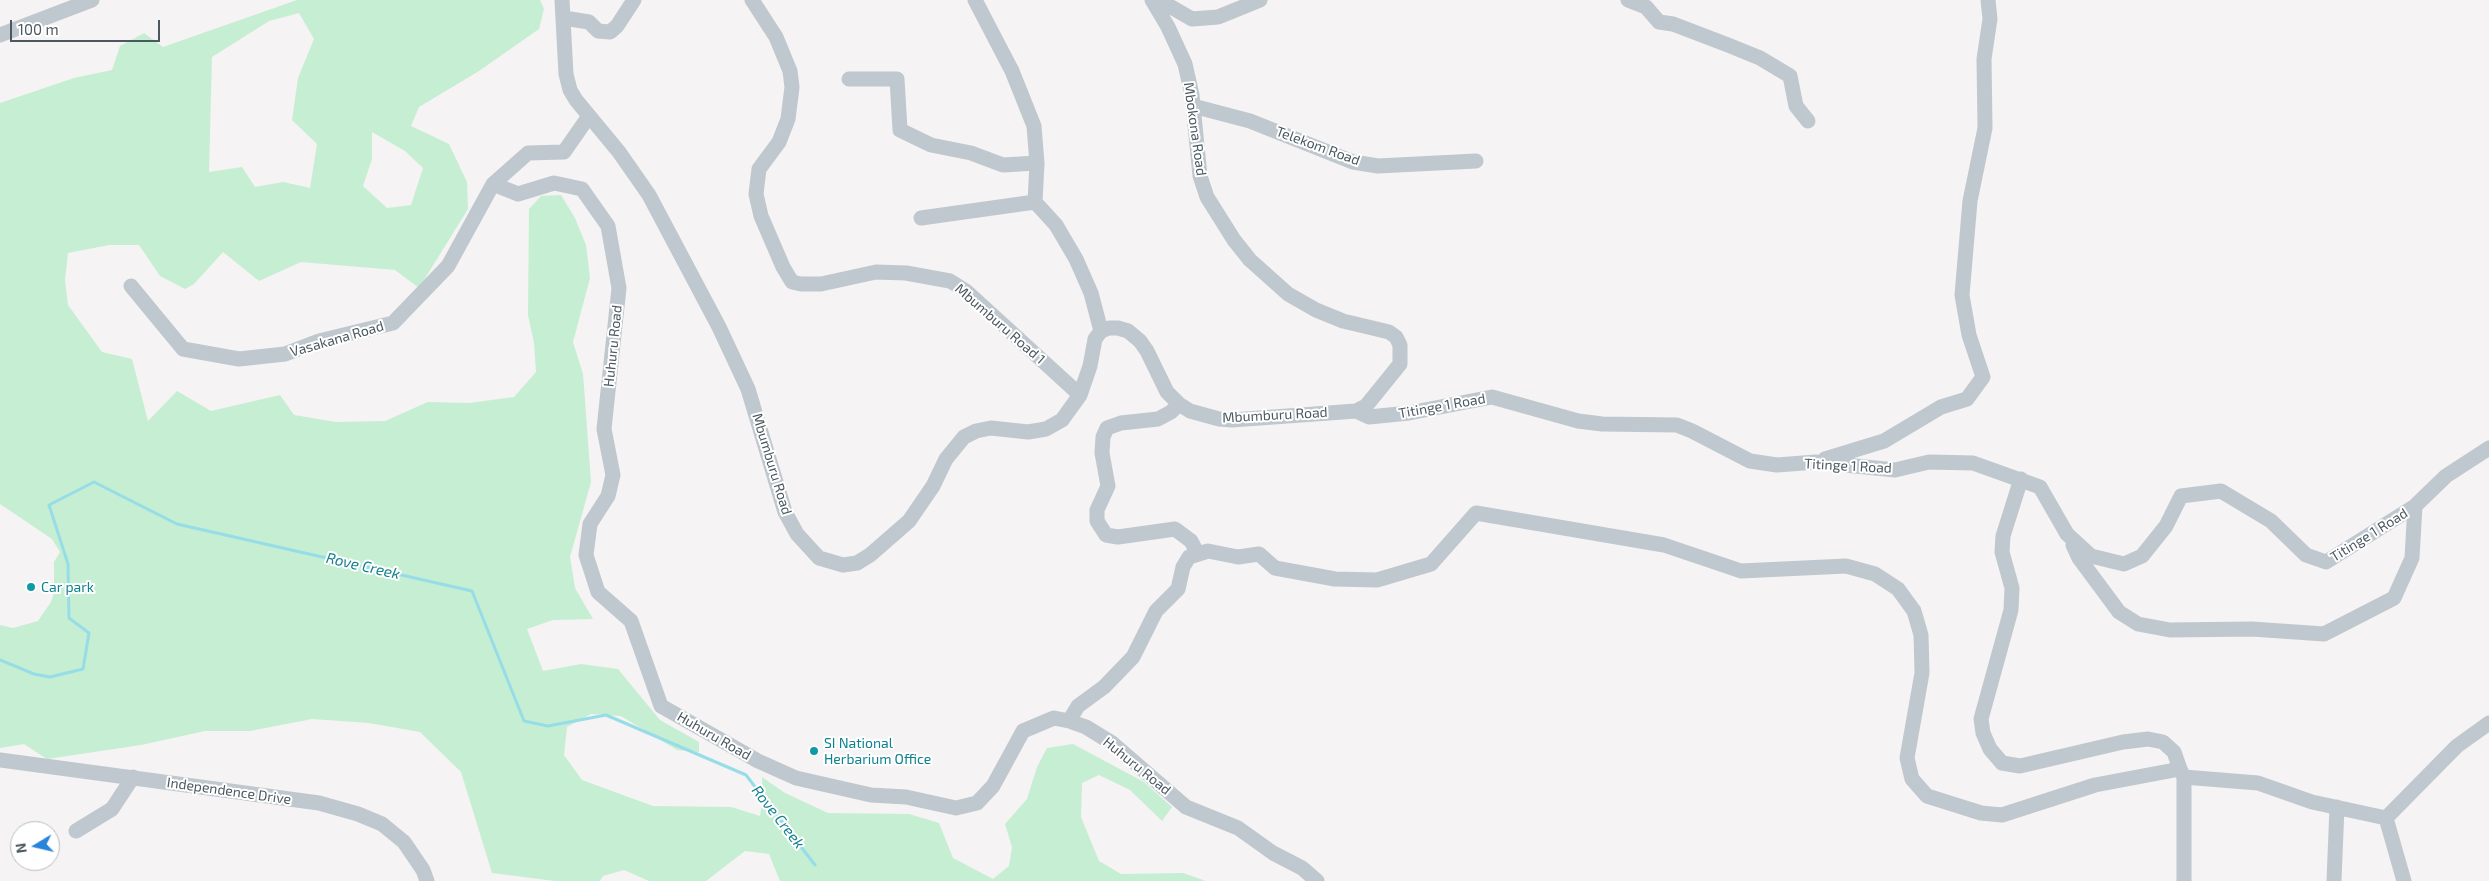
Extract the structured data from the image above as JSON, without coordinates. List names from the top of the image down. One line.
{"streets":{"street":["Mbokona Road","Telekom Road","Mbumburu Road 1","Vasakana Road","Huhuru Road","Titinge 1 Road","Mbumburu Road","Independence Drive"]},"crossings":[["Mbokona Road","Telekom Road"],["Mbokona Road","Titinge 1 Road"],["Mbokona Road","Mbumburu Road"],["Mbumburu Road 1","Mbumburu Road"],["Vasakana Road","Huhuru Road"],["Vasakana Road","Mbumburu Road"],["Titinge 1 Road","Mbumburu Road"]],"water":["Rove Creek"],"places":["Car park","SI National Herbarium Office"],"scale_bar":"100 m","north":"left"}
